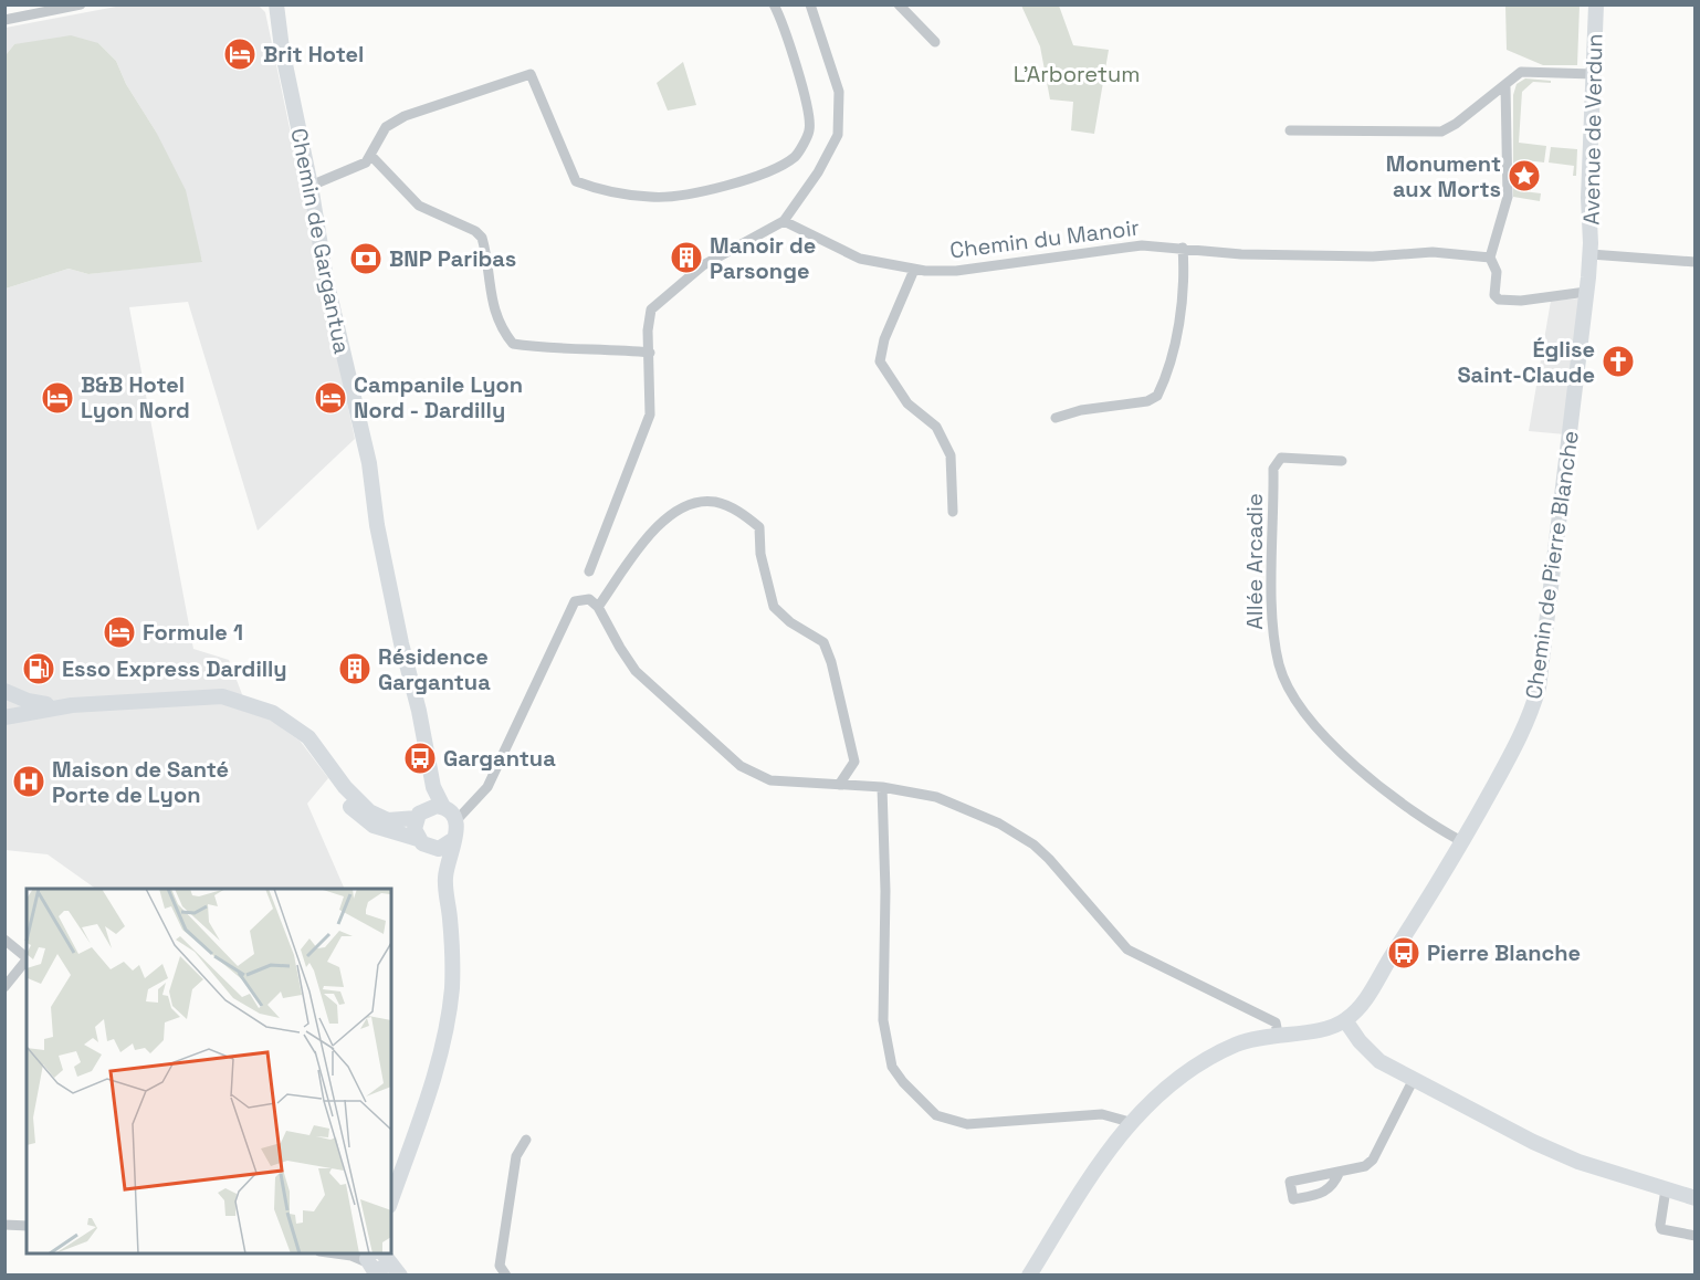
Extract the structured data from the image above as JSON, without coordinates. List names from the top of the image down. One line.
{"streets":{"street":["Avenue de Verdun","Chemin du Manoir","Chemin de Gargantua","Allée Arcadie","Chemin de Pierre Blanche"]},"crossings":[["Avenue de Verdun","Chemin de Pierre Blanche"],["Allée Arcadie","Chemin de Pierre Blanche"]],"parks":["L'Arboretum"],"places":{"hotel":["Brit Hotel","B&B Hotel Lyon Nord","Campanile Lyon Nord - Dardilly","Formule 1"],"place":["Monument aux Morts"],"building":["Manoir de Parsonge","Résidence Gargantua"],"bank":["BNP Paribas"],"church":["Église Saint-Claude"],"fuel station":["Esso Express Dardilly"],"bus stop":["Gargantua","Pierre Blanche"],"hospital":["Maison de Santé Porte de Lyon"]}}
